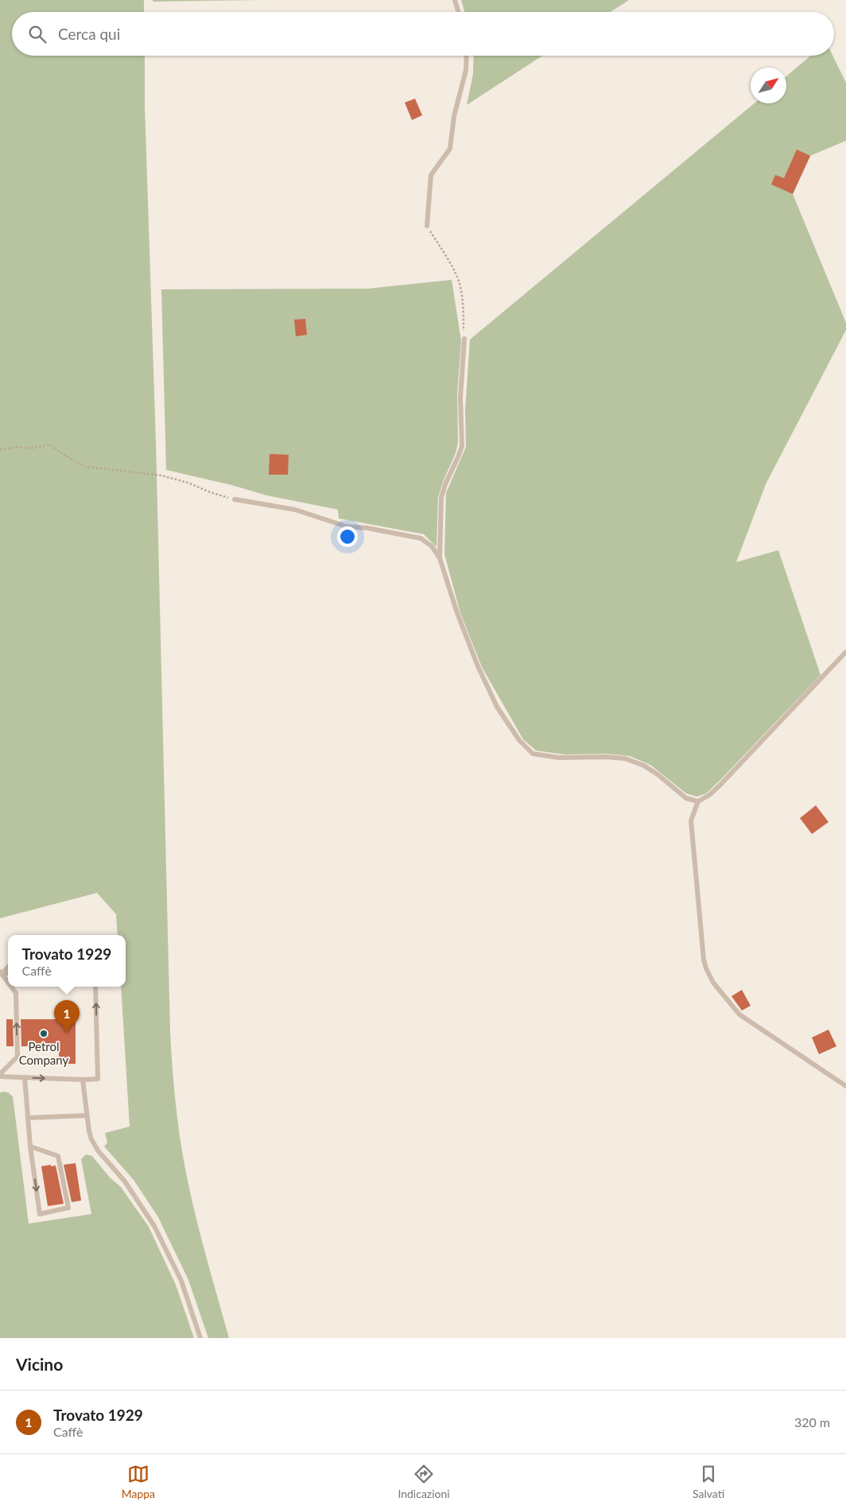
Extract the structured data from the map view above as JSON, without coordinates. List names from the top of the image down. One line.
{"places":["Petrol Company"],"north":"top right","page":{"search":"Cerca qui","popup":["Trovato 1929","Caffè"],"pins":"1","heading":"Vicino","list":[{"mark":"1","name":"Trovato 1929","note":"Caffè","value":"320 m"}],"nav":["Mappa","Indicazioni","Salvati"]}}
